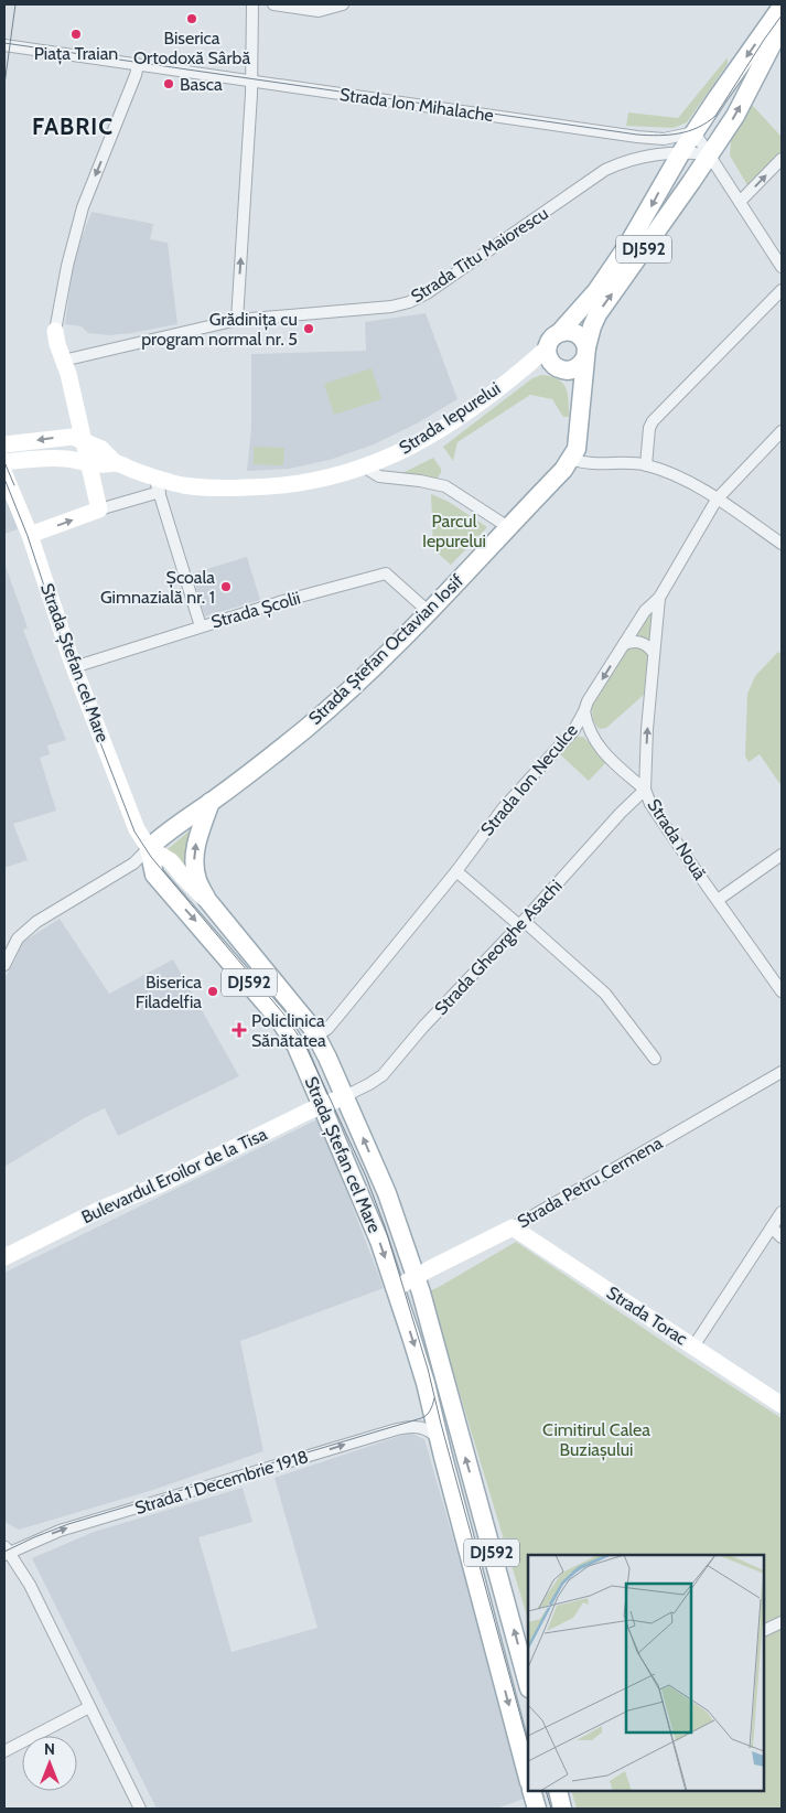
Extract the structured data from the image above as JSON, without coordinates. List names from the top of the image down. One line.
{"streets":{"main road":["DJ592","Strada Ștefan Octavian Iosif","Strada Ștefan cel Mare"],"street":["Strada Ion Mihalache","Strada Titu Maiorescu","Strada Iepurelui","Strada Școlii","Strada Ion Neculce","Strada Nouă","Strada Gheorghe Asachi","Bulevardul Eroilor de la Tisa","Strada Petru Cermena","Strada Torac","Strada 1 Decembrie 1918"]},"crossings":[["Strada Ion Mihalache","DJ592"],["DJ592","Strada Titu Maiorescu"],["DJ592","Strada Iepurelui"],["DJ592","Strada Ștefan Octavian Iosif"],["DJ592","Strada Ștefan cel Mare"],["DJ592","Strada 1 Decembrie 1918"],["Strada Iepurelui","Strada Ștefan Octavian Iosif"],["Strada Școlii","Strada Ștefan Octavian Iosif"],["Strada Școlii","Strada Ștefan cel Mare"],["Strada Ștefan Octavian Iosif","Strada Ștefan cel Mare"],["Strada Ștefan cel Mare","Strada Ion Neculce"],["Strada Ștefan cel Mare","Strada Gheorghe Asachi"],["Strada Ștefan cel Mare","Bulevardul Eroilor de la Tisa"],["Strada Ștefan cel Mare","Strada Petru Cermena"],["Strada Ștefan cel Mare","Strada 1 Decembrie 1918"],["Strada Ion Neculce","Strada Nouă"],["Strada Nouă","Strada Gheorghe Asachi"],["Strada Gheorghe Asachi","Bulevardul Eroilor de la Tisa"],["Strada Petru Cermena","Strada Torac"]],"one_way":["Strada 1 Decembrie 1918"],"districts":["FABRIC"],"parks":["Parcul Iepurelui","Cimitirul Calea Buziașului"],"places":{"other":["Biserica Ortodoxă Sârbă","Piața Traian","Basca","Grădinița cu program normal nr. 5","Școala Gimnazială nr. 1","Biserica Filadelfia"],"health":["Policlinica Sănătatea"]},"north":"top"}
